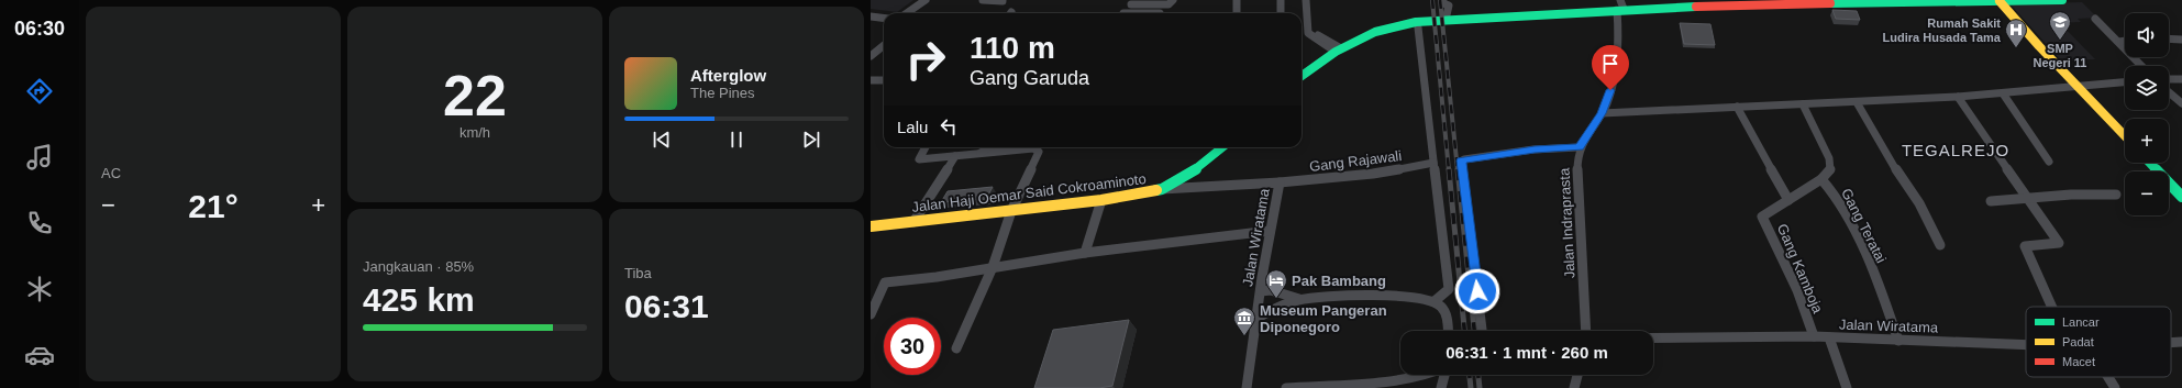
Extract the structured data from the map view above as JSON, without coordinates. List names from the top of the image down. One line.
{"streets":{"main road":["Jalan Haji Oemar Said Cokroaminoto"],"street":["Gang Rajawali","Jalan Indraprasta","Gang Teratai","Jalan Wiratama","Gang Kamboja"]},"crossings":[["Gang Rajawali","Jalan Wiratama"],["Jalan Haji Oemar Said Cokroaminoto","Jalan Wiratama"],["Gang Teratai","Jalan Wiratama"],["Gang Teratai","Gang Kamboja"],["Jalan Wiratama","Gang Kamboja"]],"districts":["TEGALREJO"],"places":{"school or university":["SMP Negeri 11"],"hospital":["Rumah Sakit Ludira Husada Tama"],"hotel":["Pak Bambang"],"museum":["Museum Pangeran Diponegoro"]},"legend":["Lancar","Padat","Macet"],"page":{"tabs":"06:30","tile":["AC",["22","km/h"],["Jangkauan · 85%","425 km"],["Tiba","06:31"]],"map_buttons":["+","−"],"turn":["110 m","Gang Garuda"],"song":["Afterglow","The Pines"],"then":"Lalu","heat":["−","21°","+"],"limit":"30","trip":"06:31 · 1 mnt · 260 m"}}
